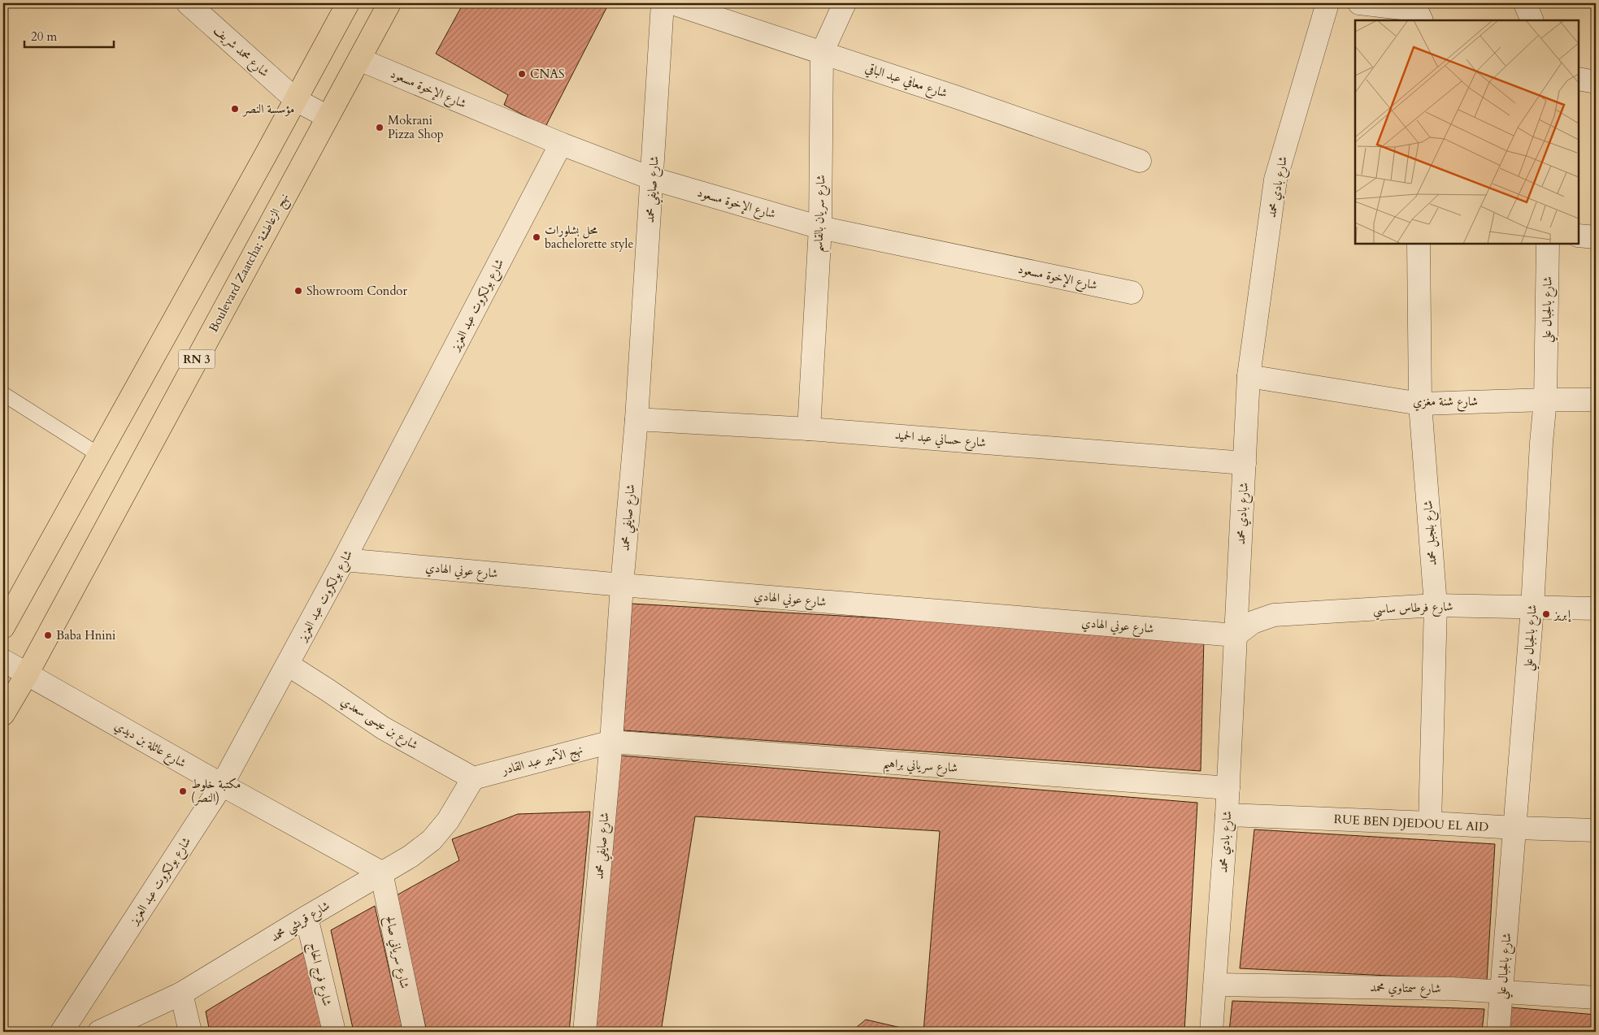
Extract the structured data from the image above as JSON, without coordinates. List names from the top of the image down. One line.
{"streets":{"main road":["Boulevard Zaatcha; نهج الزعاطشة","RN 3"],"street":["شارع محمد شريف","شارع معافي عبد الباقي","شارع الإخوة مسعود","شارع بادي محمد","شارع صايفي محمد","شارع سريان بالقاسم","شارع بولكروت عبد العزيز","شارع بالجبال علي","شارع شنة مغزي","شارع حساني عبد الحميد","شارع بلجبل محمد","شارع عوني الهادي","شارع فرطاس ساسي","شارع بن عيسى سعدي","شارع عائلة بن ديدي","نهج الآمير عبد القادر","شارع سرياني براهيم","RUE BEN DJEDOU EL AID","شارع قريشي محمد","شارع سرياني صالح","شارع فرج الحاج","شارع سمتاوي محمد"]},"crossings":[["شارع محمد شريف","Boulevard Zaatcha; نهج الزعاطشة"],["شارع محمد شريف","RN 3"],["شارع معافي عبد الباقي","شارع سريان بالقاسم"],["شارع الإخوة مسعود","شارع صايفي محمد"],["شارع الإخوة مسعود","شارع سريان بالقاسم"],["شارع الإخوة مسعود","Boulevard Zaatcha; نهج الزعاطشة"],["شارع الإخوة مسعود","شارع بولكروت عبد العزيز"],["شارع بادي محمد","شارع شنة مغزي"],["شارع بادي محمد","شارع حساني عبد الحميد"],["شارع بادي محمد","شارع عوني الهادي"],["شارع بادي محمد","شارع فرطاس ساسي"],["شارع بادي محمد","شارع سرياني براهيم"],["شارع بادي محمد","RUE BEN DJEDOU EL AID"],["شارع بادي محمد","شارع سمتاوي محمد"],["شارع صايفي محمد","شارع حساني عبد الحميد"],["شارع صايفي محمد","شارع عوني الهادي"],["شارع صايفي محمد","نهج الآمير عبد القادر"],["شارع صايفي محمد","شارع سرياني براهيم"],["شارع سريان بالقاسم","شارع حساني عبد الحميد"],["Boulevard Zaatcha; نهج الزعاطشة","شارع عائلة بن ديدي"],["شارع بولكروت عبد العزيز","شارع عوني الهادي"],["شارع بولكروت عبد العزيز","شارع بن عيسى سعدي"],["شارع بولكروت عبد العزيز","شارع عائلة بن ديدي"],["شارع بالجبال علي","شارع شنة مغزي"],["شارع بالجبال علي","شارع فرطاس ساسي"],["شارع بالجبال علي","RUE BEN DJEDOU EL AID"],["شارع بالجبال علي","شارع سمتاوي محمد"],["شارع شنة مغزي","شارع بلجبل محمد"],["شارع بلجبل محمد","شارع فرطاس ساسي"],["شارع بلجبل محمد","RUE BEN DJEDOU EL AID"],["شارع عوني الهادي","شارع فرطاس ساسي"],["شارع بن عيسى سعدي","نهج الآمير عبد القادر"],["شارع بن عيسى سعدي","شارع قريشي محمد"],["شارع عائلة بن ديدي","شارع قريشي محمد"],["شارع عائلة بن ديدي","شارع سرياني صالح"],["نهج الآمير عبد القادر","شارع سرياني براهيم"],["نهج الآمير عبد القادر","شارع قريشي محمد"],["شارع قريشي محمد","شارع سرياني صالح"],["شارع قريشي محمد","شارع فرج الحاج"]],"places":["CNAS","مؤسسة النصر","Mokrani Pizza Shop","محل بشلورات bachelorette style","Showroom Condor","إبريز","Baba Hnini","مكتبة خلوط (النصر)"],"scale_bar":"20 m"}
